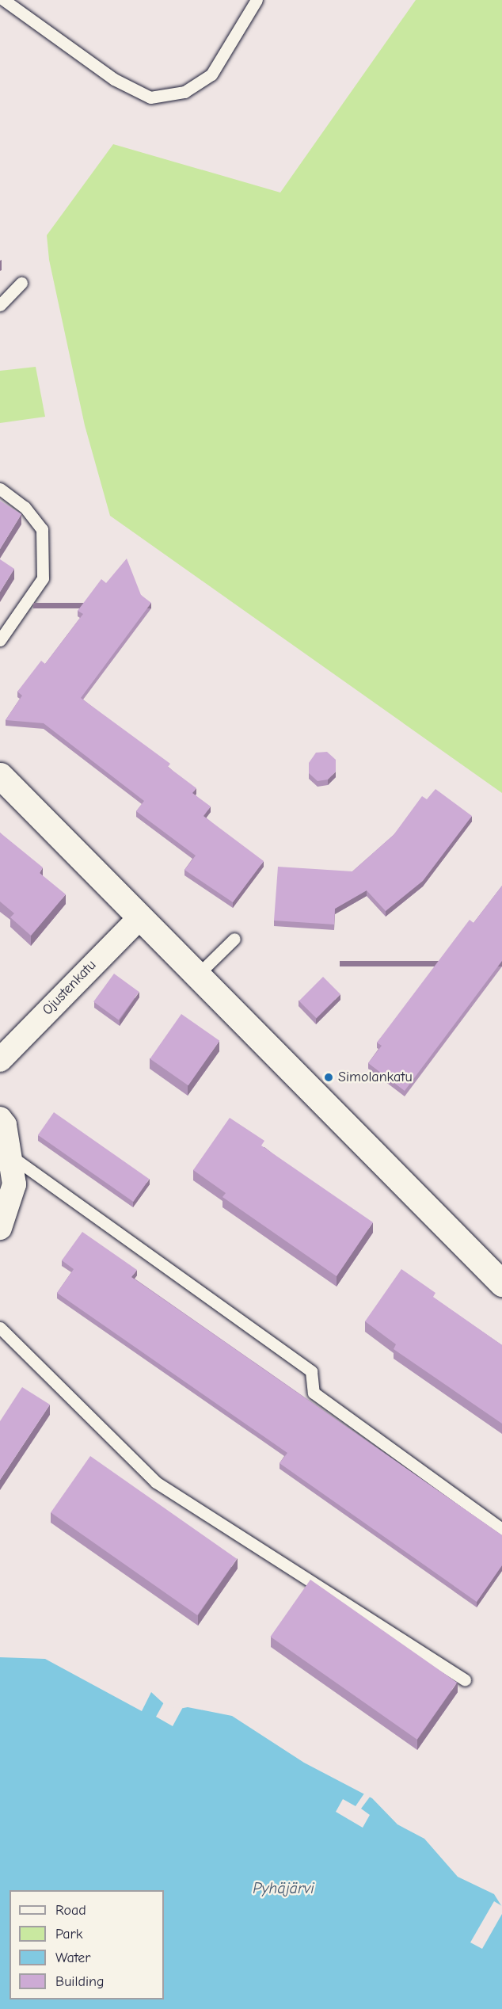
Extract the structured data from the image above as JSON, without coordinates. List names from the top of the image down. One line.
{"streets":{"street":["Ojustenkatu"]},"water":["Pyhäjärvi"],"places":["Simolankatu"],"legend":["Road","Park","Water","Building"]}
